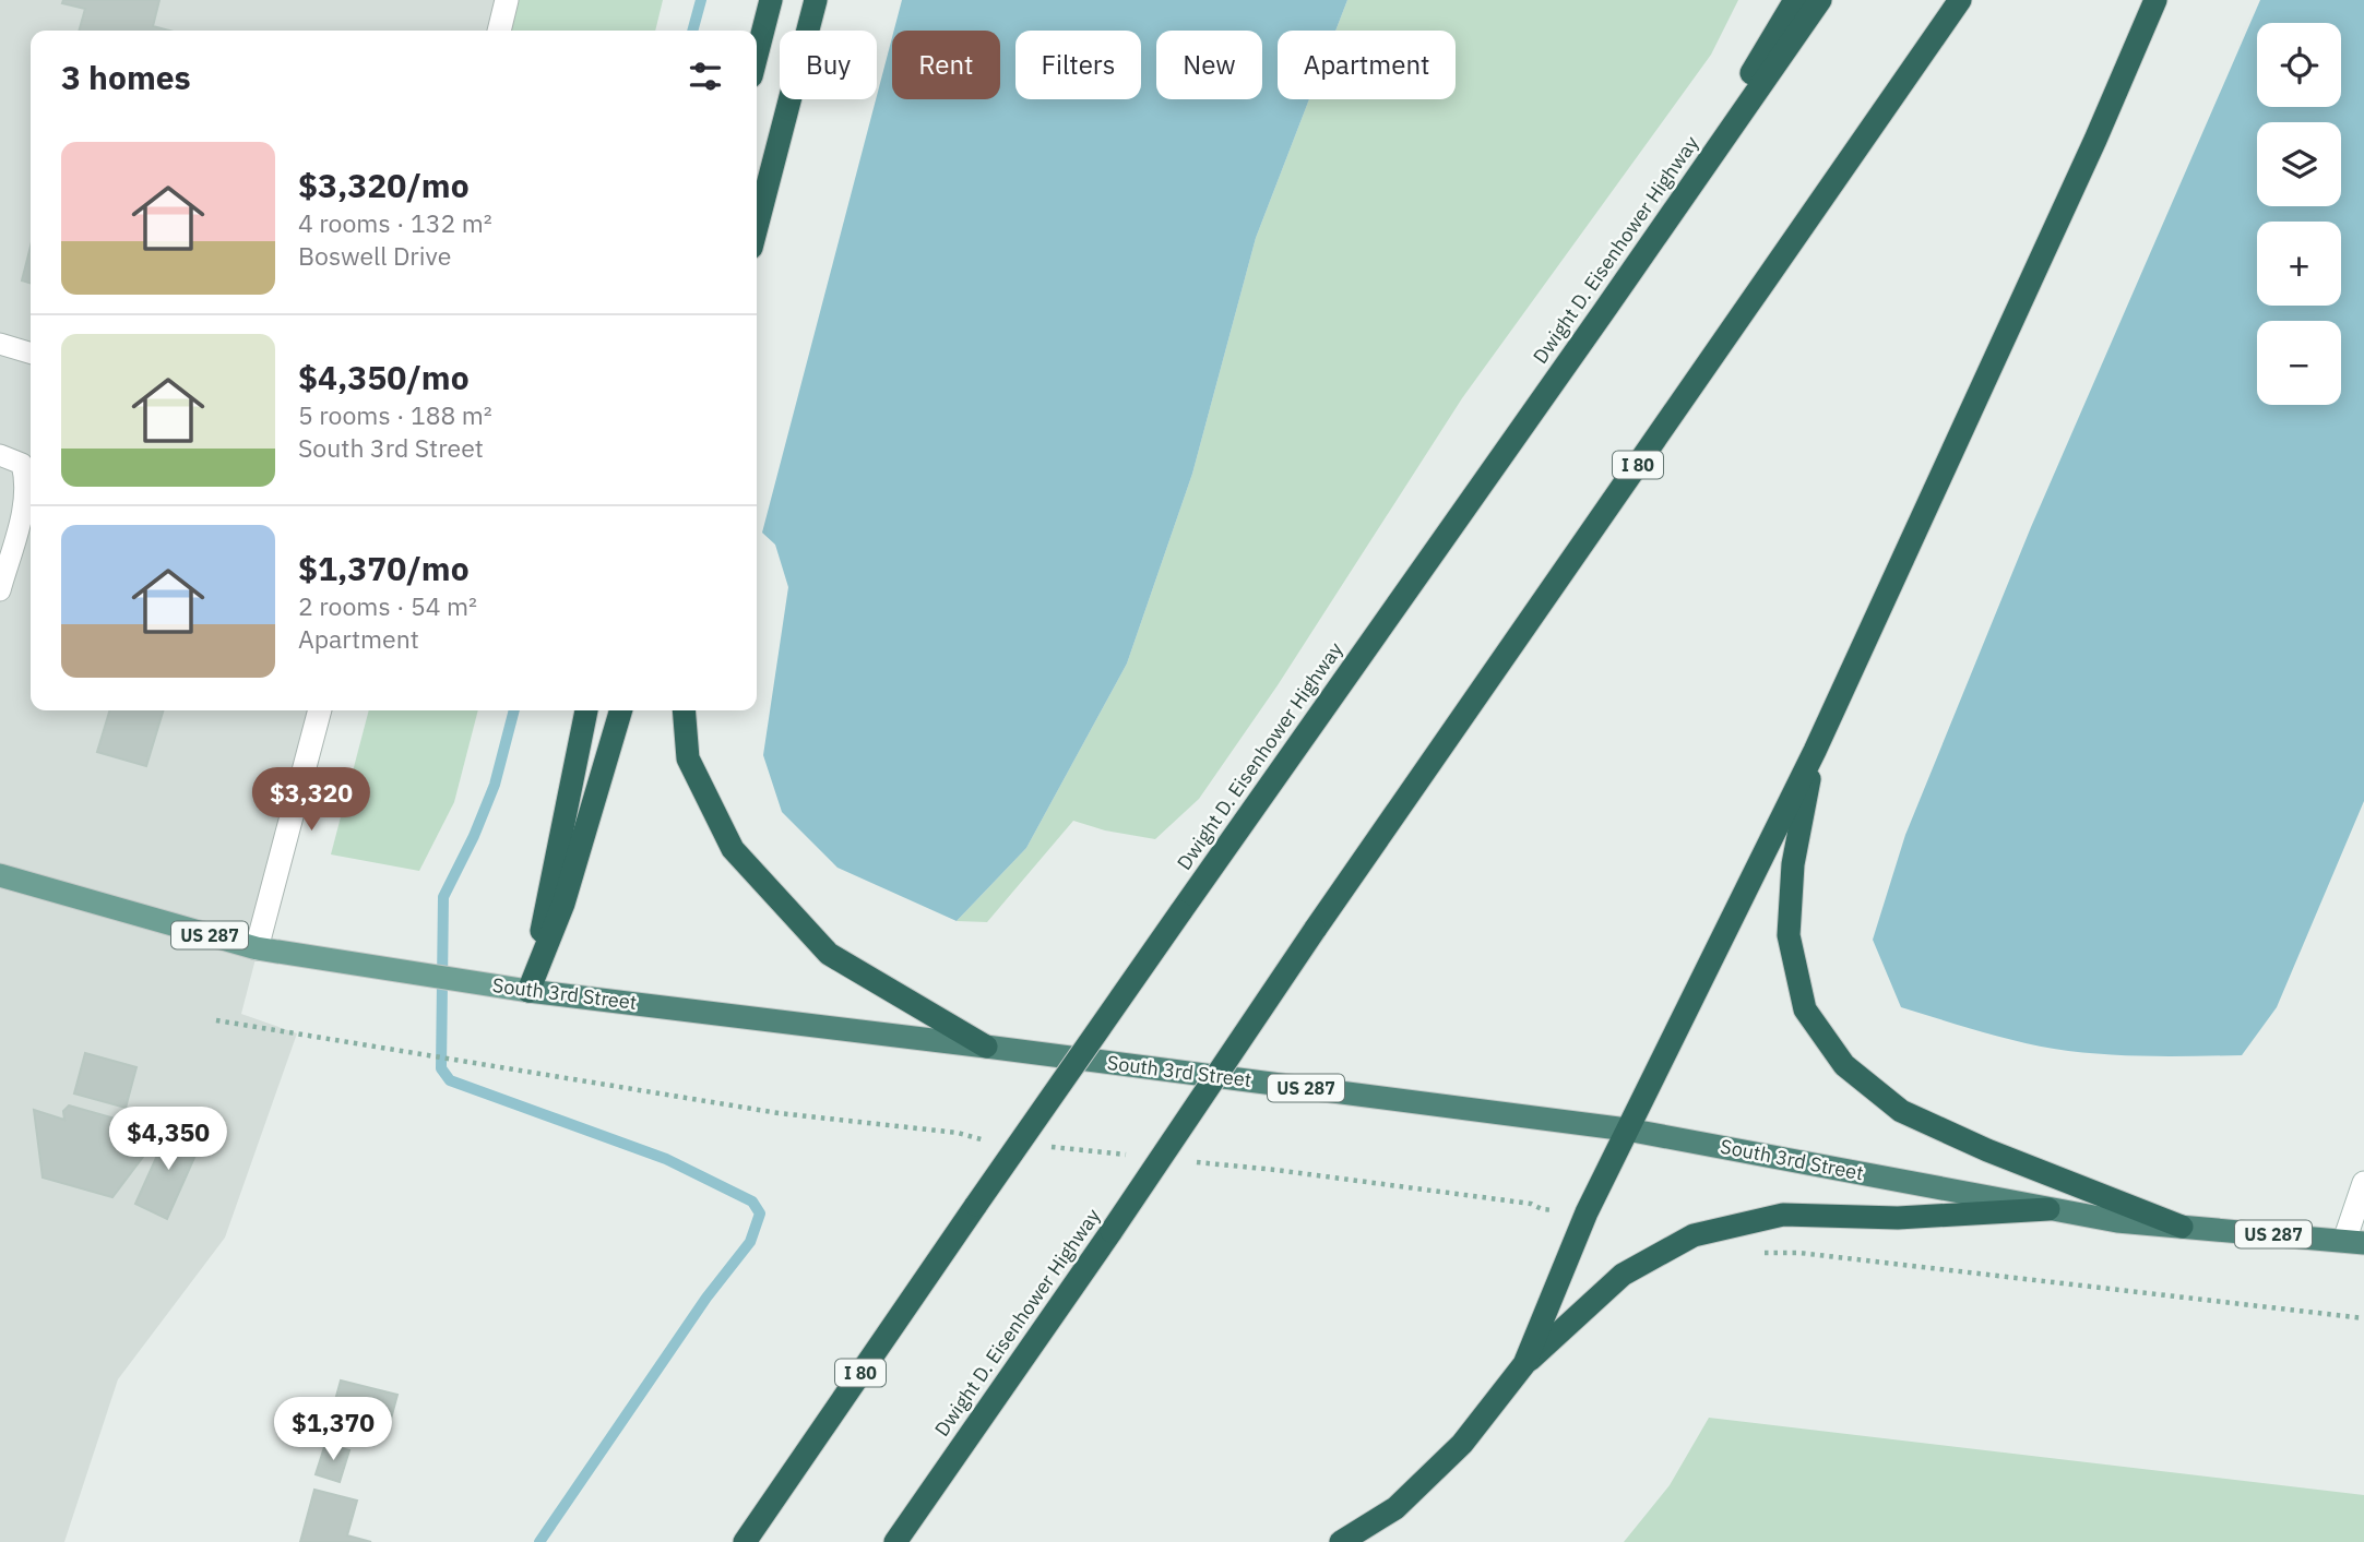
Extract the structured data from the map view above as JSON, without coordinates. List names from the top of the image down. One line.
{"streets":{"highway":["Dwight D. Eisenhower Highway","I 80","US 287","South 3rd Street"]},"page":{"map_buttons":["+","−"],"chip":["Buy","Rent","Filters","New","Apartment"],"heading":"3 homes","list":[{"name":"$3,320/mo","note":"4 rooms · 132 m² · Boswell Drive"},{"name":"$4,350/mo","note":"5 rooms · 188 m² · South 3rd Street"},{"name":"$1,370/mo","note":"2 rooms · 54 m² · Apartment"}],"price":["$3,320","$4,350","$1,370"]}}
